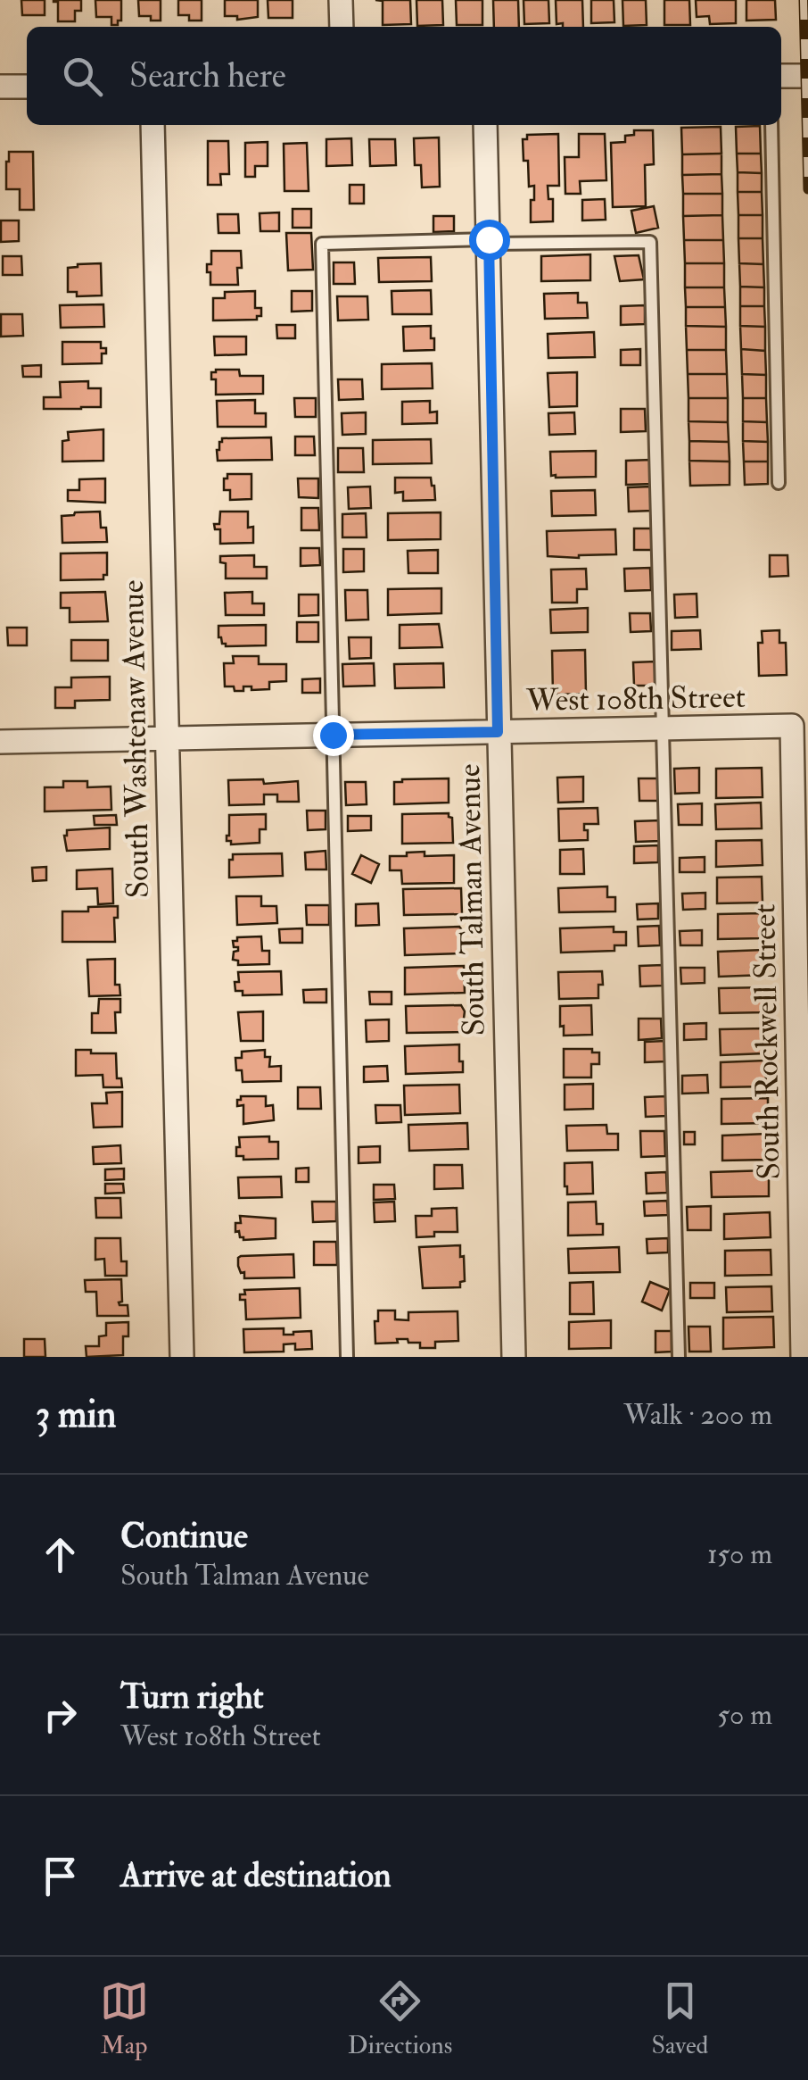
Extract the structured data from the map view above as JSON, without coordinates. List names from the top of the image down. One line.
{"streets":{"street":["West 108th Street","South Washtenaw Avenue","South Talman Avenue","South Rockwell Street"]},"crossings":[["West 108th Street","South Washtenaw Avenue"],["West 108th Street","South Talman Avenue"],["West 108th Street","South Rockwell Street"]],"page":{"search":"Search here","heading":["3 min","Walk · 200 m"],"list":[["Continue","South Talman Avenue","150 m"],["Turn right","West 108th Street","50 m"],"Arrive at destination"],"nav":["Map","Directions","Saved"]}}
